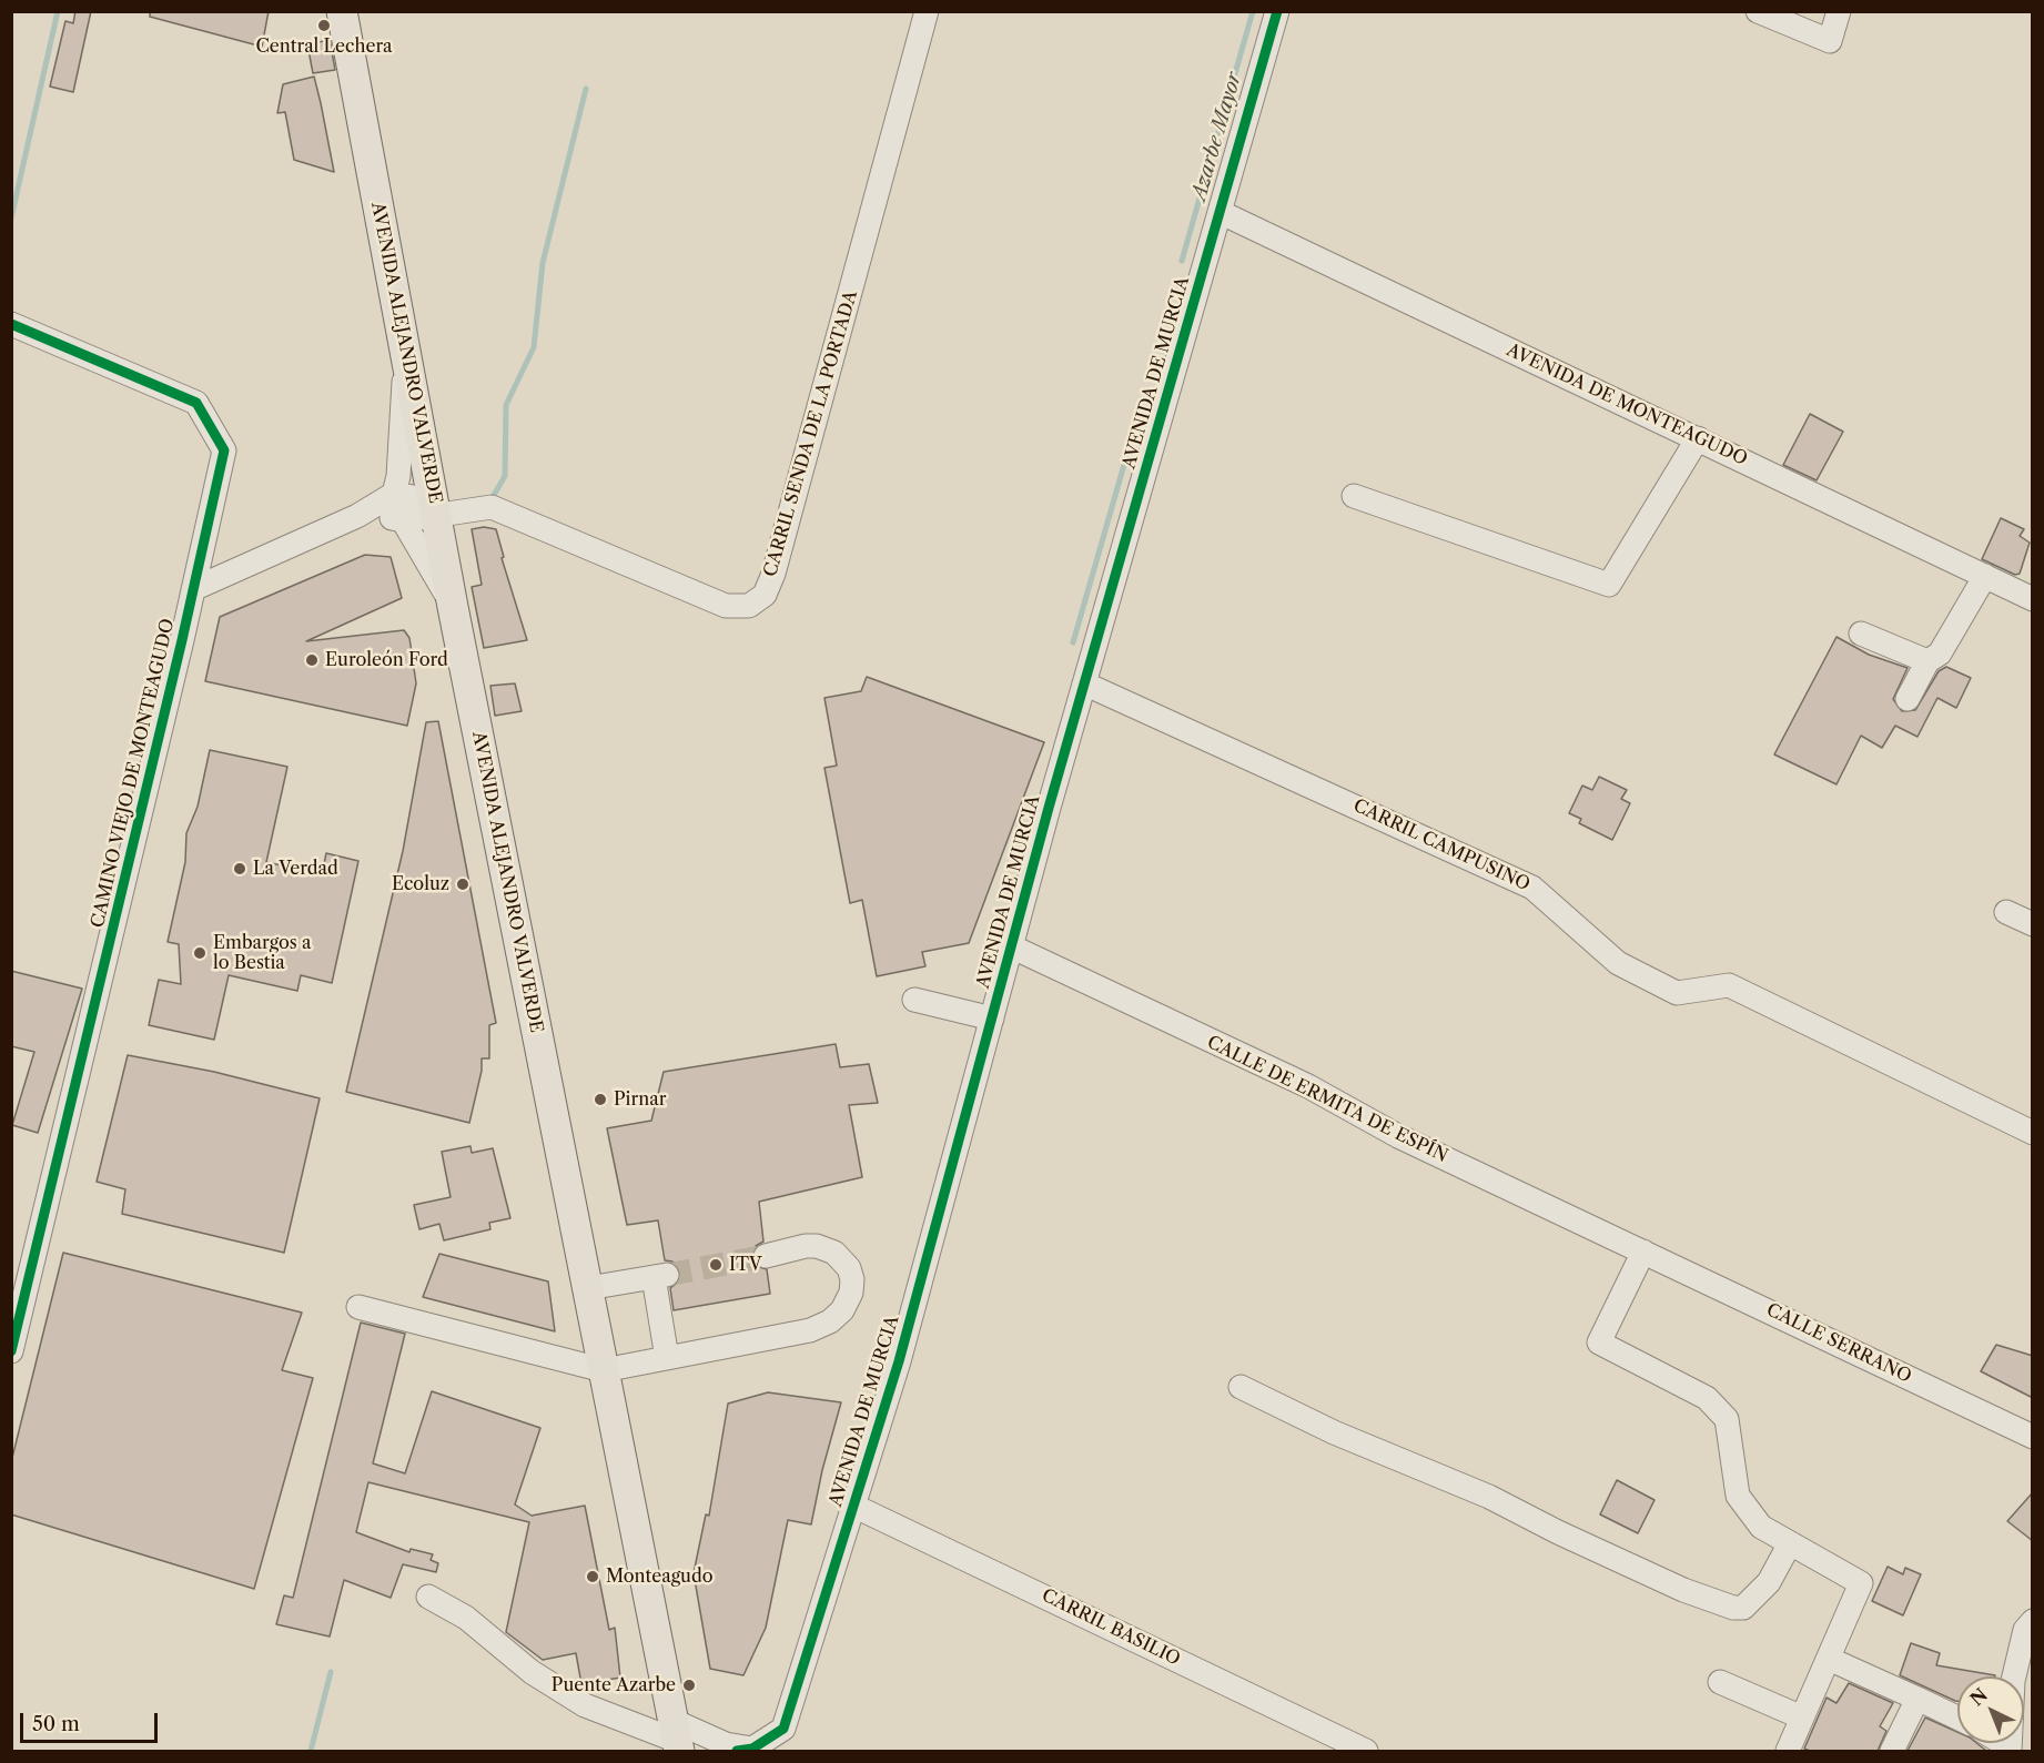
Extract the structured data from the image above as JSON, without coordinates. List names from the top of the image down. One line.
{"streets":{"main road":["AVENIDA ALEJANDRO VALVERDE"],"street":["AVENIDA DE MURCIA","AVENIDA DE MONTEAGUDO","CARRIL SENDA DE LA PORTADA","CAMINO VIEJO DE MONTEAGUDO","CARRIL CAMPUSINO","CALLE DE ERMITA DE ESPÍN","CALLE SERRANO","CARRIL BASILIO"]},"crossings":[["AVENIDA ALEJANDRO VALVERDE","AVENIDA DE MURCIA"],["AVENIDA ALEJANDRO VALVERDE","CARRIL SENDA DE LA PORTADA"],["AVENIDA DE MURCIA","AVENIDA DE MONTEAGUDO"],["AVENIDA DE MURCIA","CARRIL CAMPUSINO"],["AVENIDA DE MURCIA","CALLE DE ERMITA DE ESPÍN"],["AVENIDA DE MURCIA","CARRIL BASILIO"],["CALLE DE ERMITA DE ESPÍN","CALLE SERRANO"]],"water":["Azarbe Mayor"],"places":["Central Lechera","Euroleón Ford","La Verdad","Ecoluz","Embargos a lo Bestia","Pirnar","ITV","Monteagudo","Puente Azarbe"],"scale_bar":"50 m","north":"top left"}
